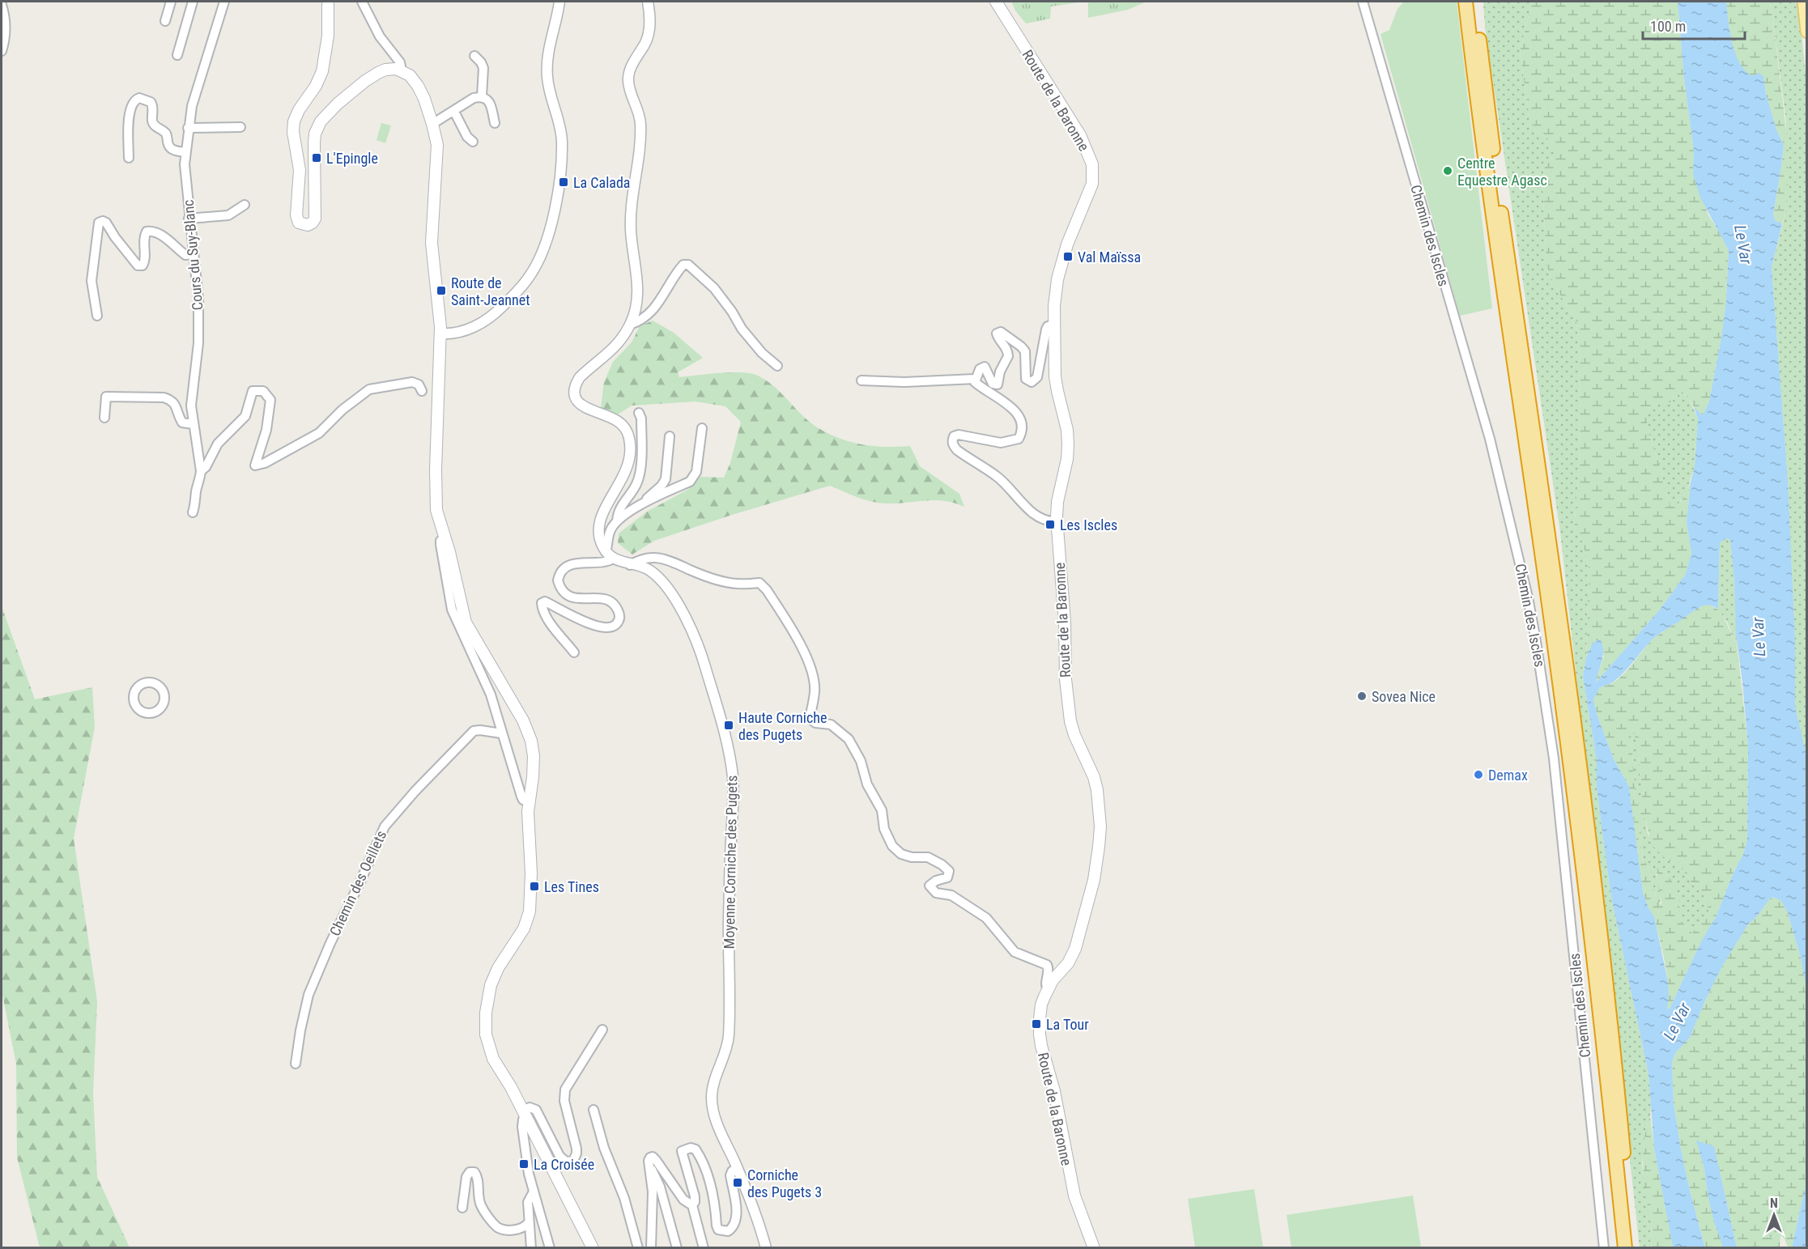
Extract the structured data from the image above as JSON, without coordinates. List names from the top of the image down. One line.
{"streets":{"main road":["Route de la Baronne"],"street":["Chemin des Iscles","Cours du Suy-Blanc","Moyenne Corniche des Pugets","Chemin des Oeillets"]},"water":["Le Var"],"places":{"transit":["L'Epingle","La Calada","Val Maïssa","Route de Saint-Jeannet","Les Iscles","Haute Corniche des Pugets","Les Tines","La Tour","La Croisée","Corniche des Pugets 3"],"other":["Centre Equestre Agasc","Sovea Nice","Demax"]},"scale_bar":"100 m","north":"top"}
